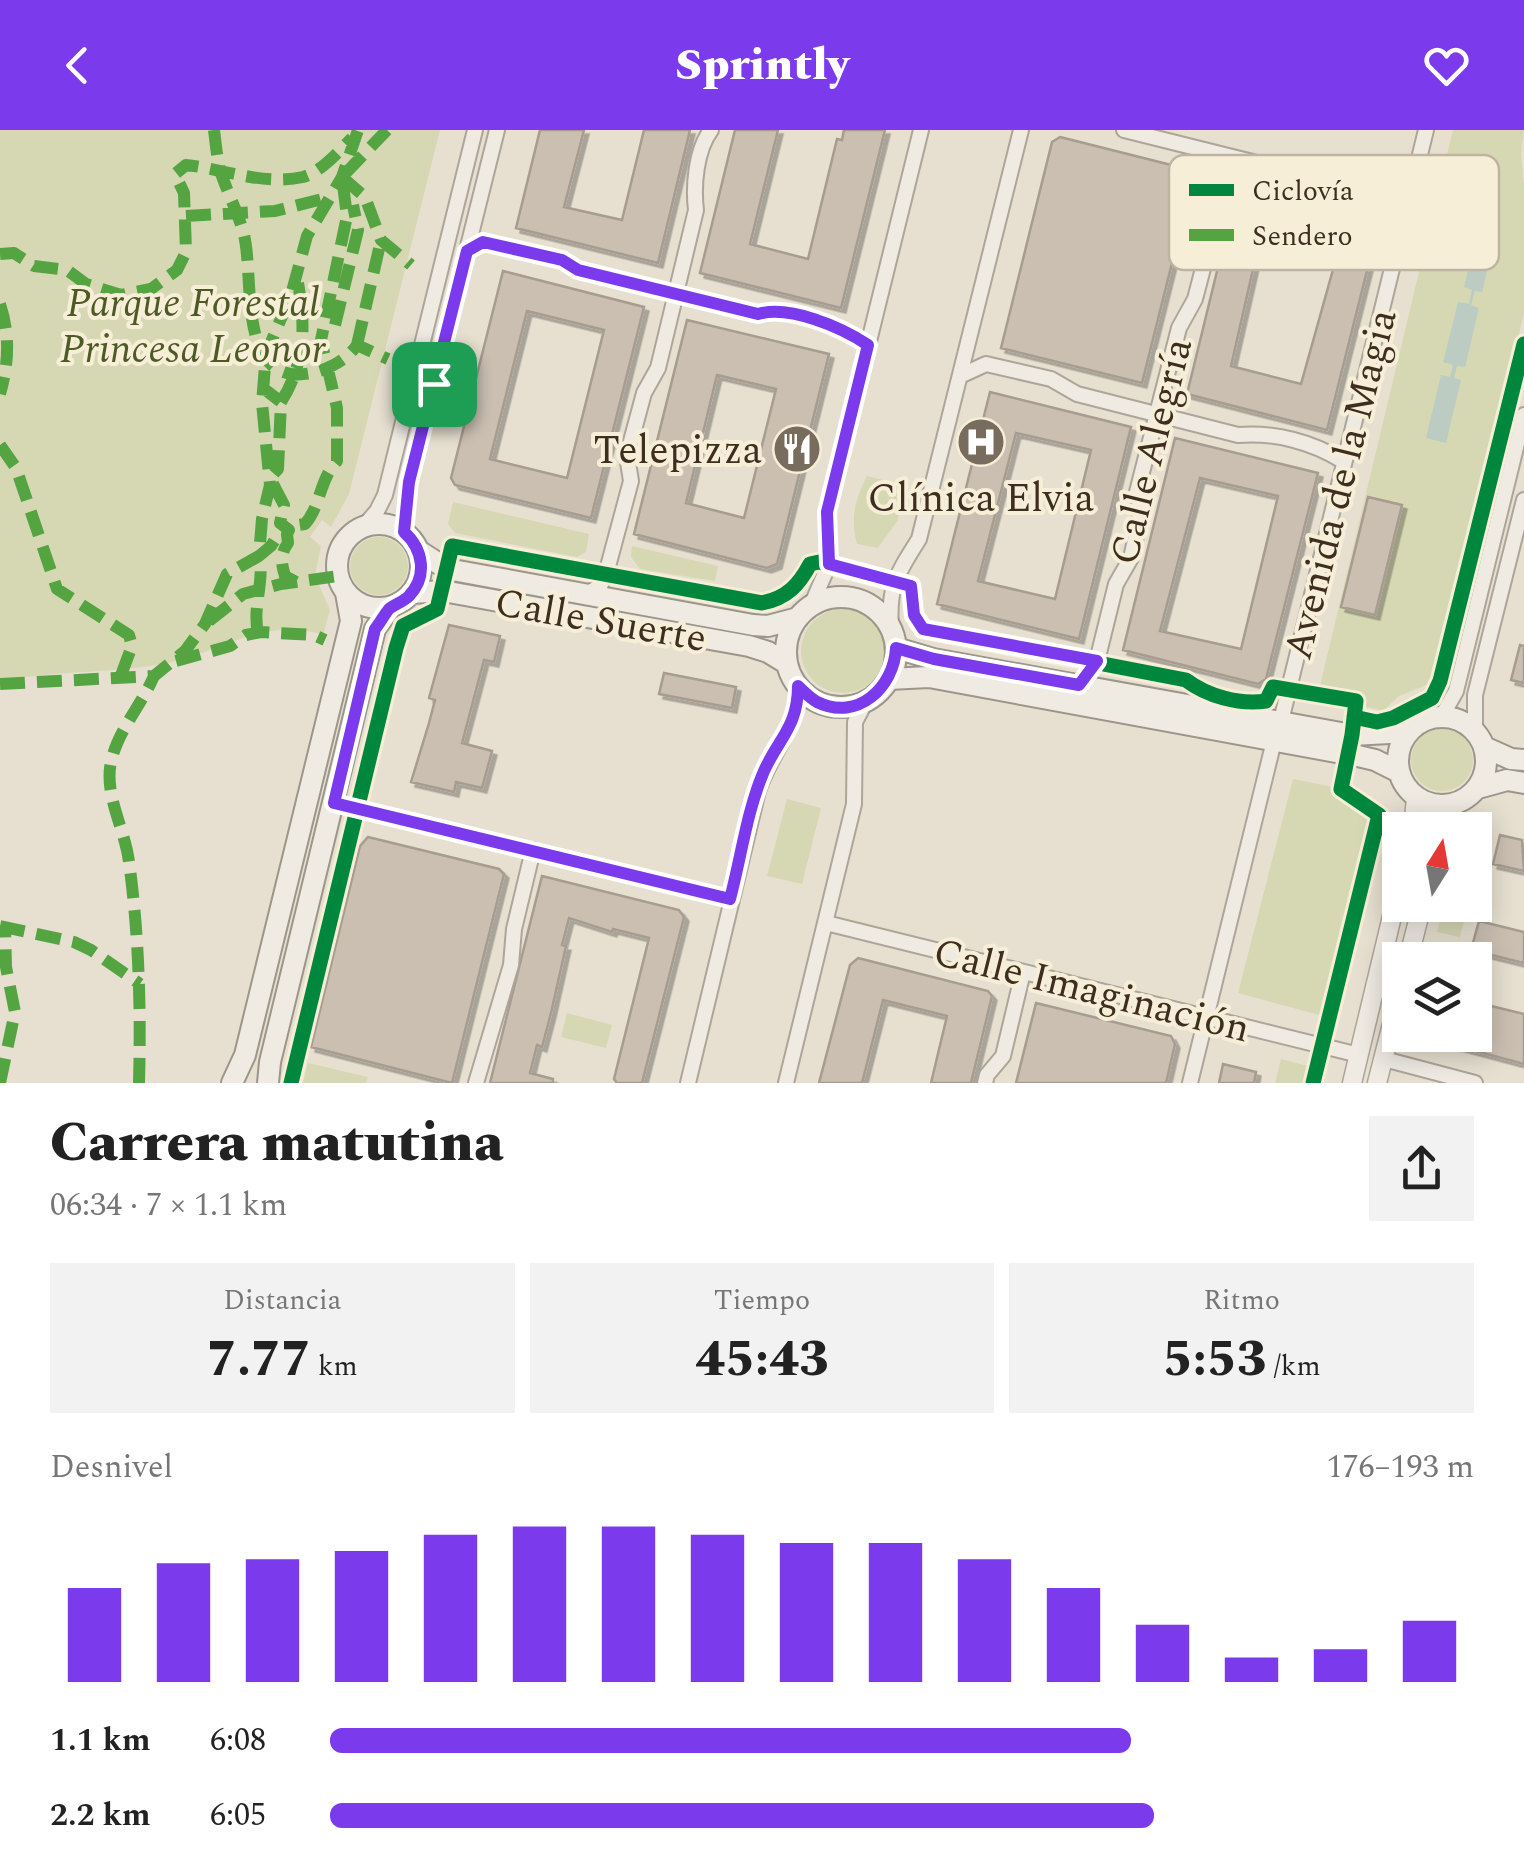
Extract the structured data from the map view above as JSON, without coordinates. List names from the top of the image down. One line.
{"streets":{"main road":["Calle Suerte"],"street":["Calle Alegría","Avenida de la Magia","Calle Imaginación"]},"crossings":[["Avenida de la Magia","Calle Imaginación"]],"parks":["Parque Forestal Princesa Leonor"],"places":{"hospital":["Clínica Elvia"],"restaurant":["Telepizza"]},"legend":["Ciclovía","Sendero"],"north":"top","page":{"header":"Sprintly","heading":["Carrera matutina","06:34 · 7 × 1.1 km"],"stats":[["Distancia","7.77 km"],["Tiempo","45:43"],["Ritmo","5:53 /km"]],"chart":["Desnivel","176–193 m"],"list":[{"name":"1.1 km","note":"6:08"},{"name":"2.2 km","note":"6:05"}]}}
